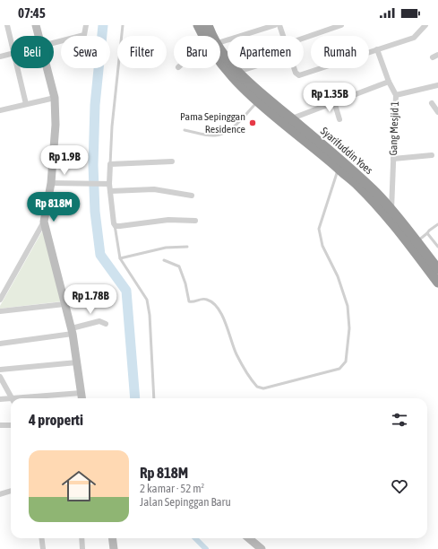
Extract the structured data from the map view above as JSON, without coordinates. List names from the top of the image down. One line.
{"streets":{"highway":["Syarifuddin Yoes"],"street":["Gang Mesjid 1"]},"crossings":[["Gang Mesjid 1","Syarifuddin Yoes"]],"places":["Pama Sepinggan Residence"],"page":{"status":"07:45","chip":["Beli","Sewa","Filter","Baru","Apartemen","Rumah"],"price":["Rp 1.35B","Rp 1.9B","Rp 818M","Rp 1.78B"],"heading":"4 properti","list":[{"name":"Rp 818M","note":"2 kamar · 52 m² · Jalan Sepinggan Baru"}]}}
